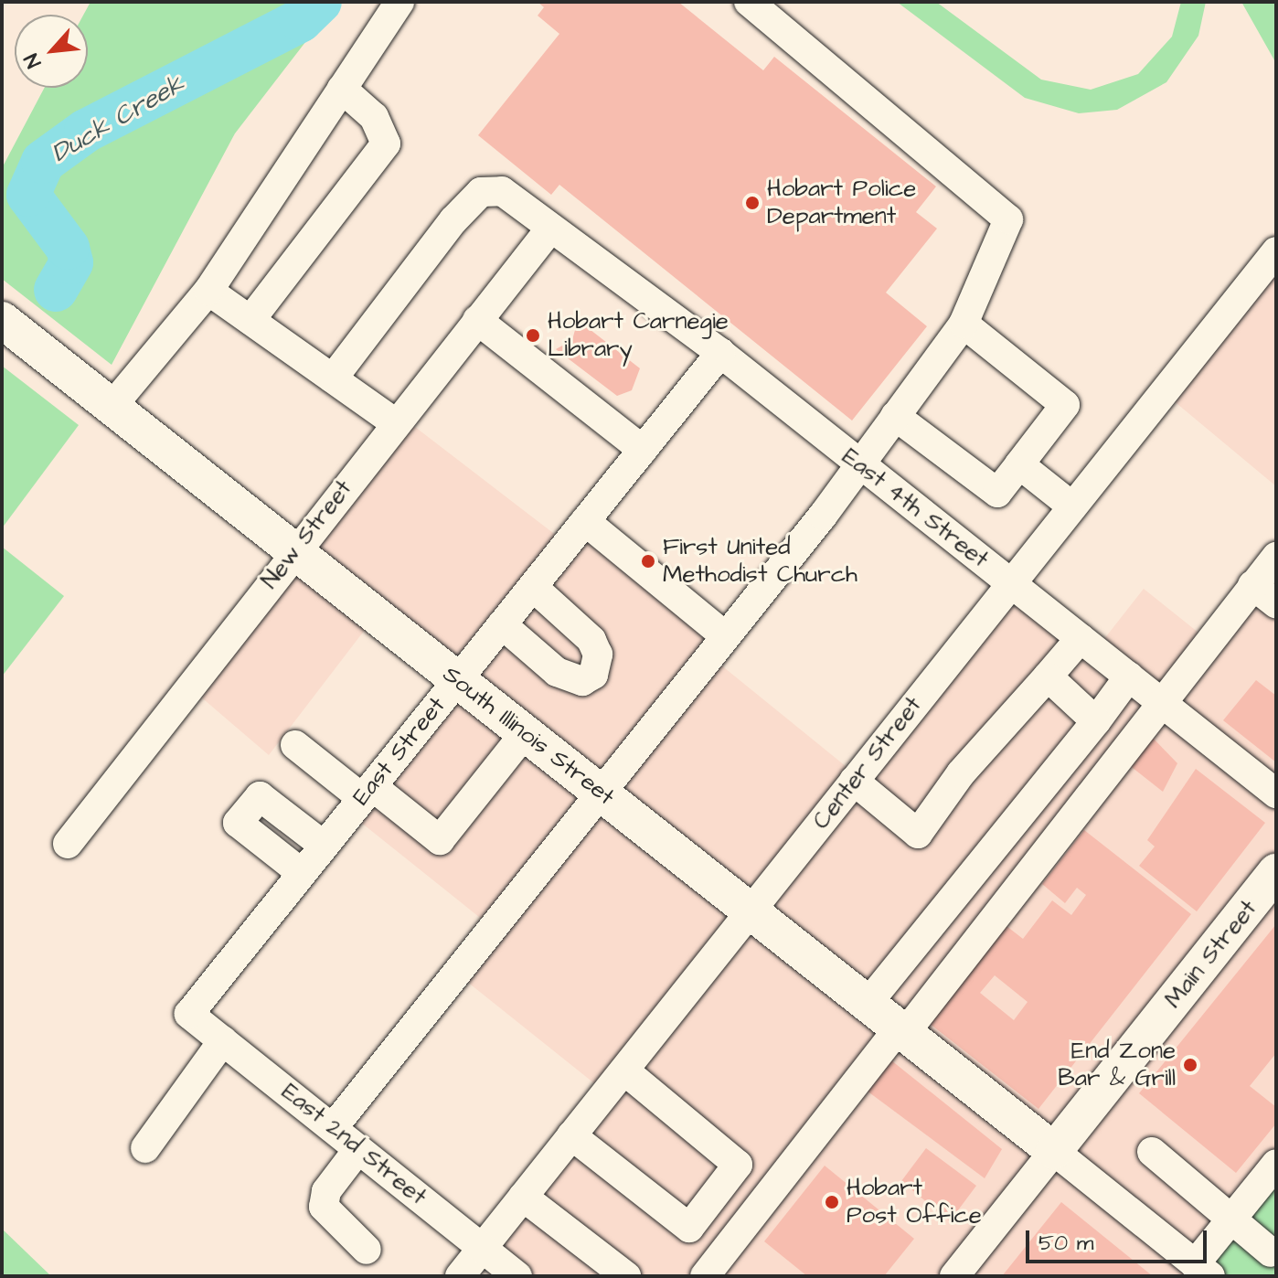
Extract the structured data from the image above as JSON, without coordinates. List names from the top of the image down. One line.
{"streets":{"main road":["South Illinois Street","Main Street"],"street":["East 4th Street","New Street","East Street","Center Street","East 2nd Street"]},"crossings":[["East 4th Street","New Street"],["East 4th Street","East Street"],["East 4th Street","Center Street"],["New Street","South Illinois Street"],["South Illinois Street","East Street"],["South Illinois Street","Center Street"],["South Illinois Street","Main Street"],["East Street","East 2nd Street"],["Center Street","East 2nd Street"]],"water":["Duck Creek"],"places":["Hobart Police Department","Hobart Carnegie Library","First United Methodist Church","End Zone Bar & Grill","Hobart Post Office"],"scale_bar":"50 m","north":"bottom left"}
